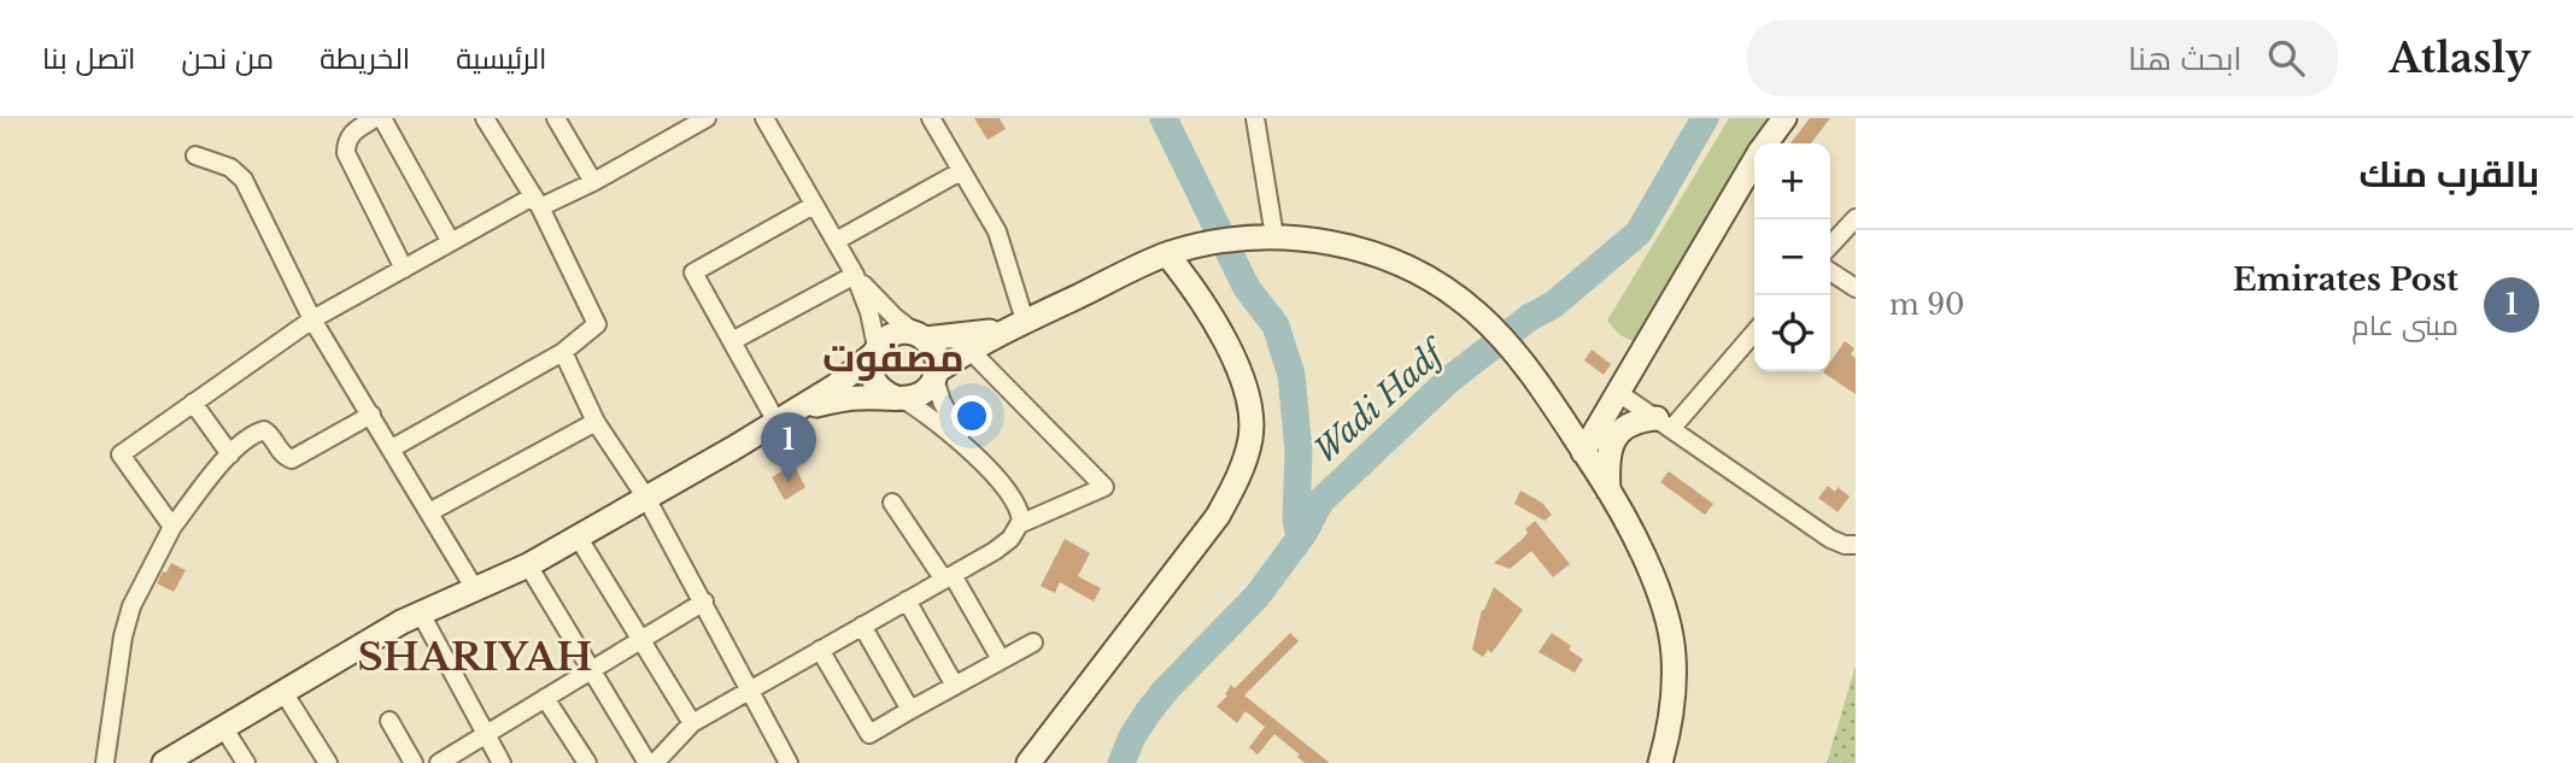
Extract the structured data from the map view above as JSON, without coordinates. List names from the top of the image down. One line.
{"districts":["مصفوت","SHARIYAH"],"water":["Wadi Hadf"],"page":{"header":"Atlasly","search":"ابحث هنا","nav":["الرئيسية","الخريطة","من نحن","اتصل بنا"],"heading":"بالقرب منك","map_buttons":["+","−"],"list":[{"mark":"1","name":"Emirates Post","note":"مبنى عام","value":"90 m"}],"pins":"1"}}
